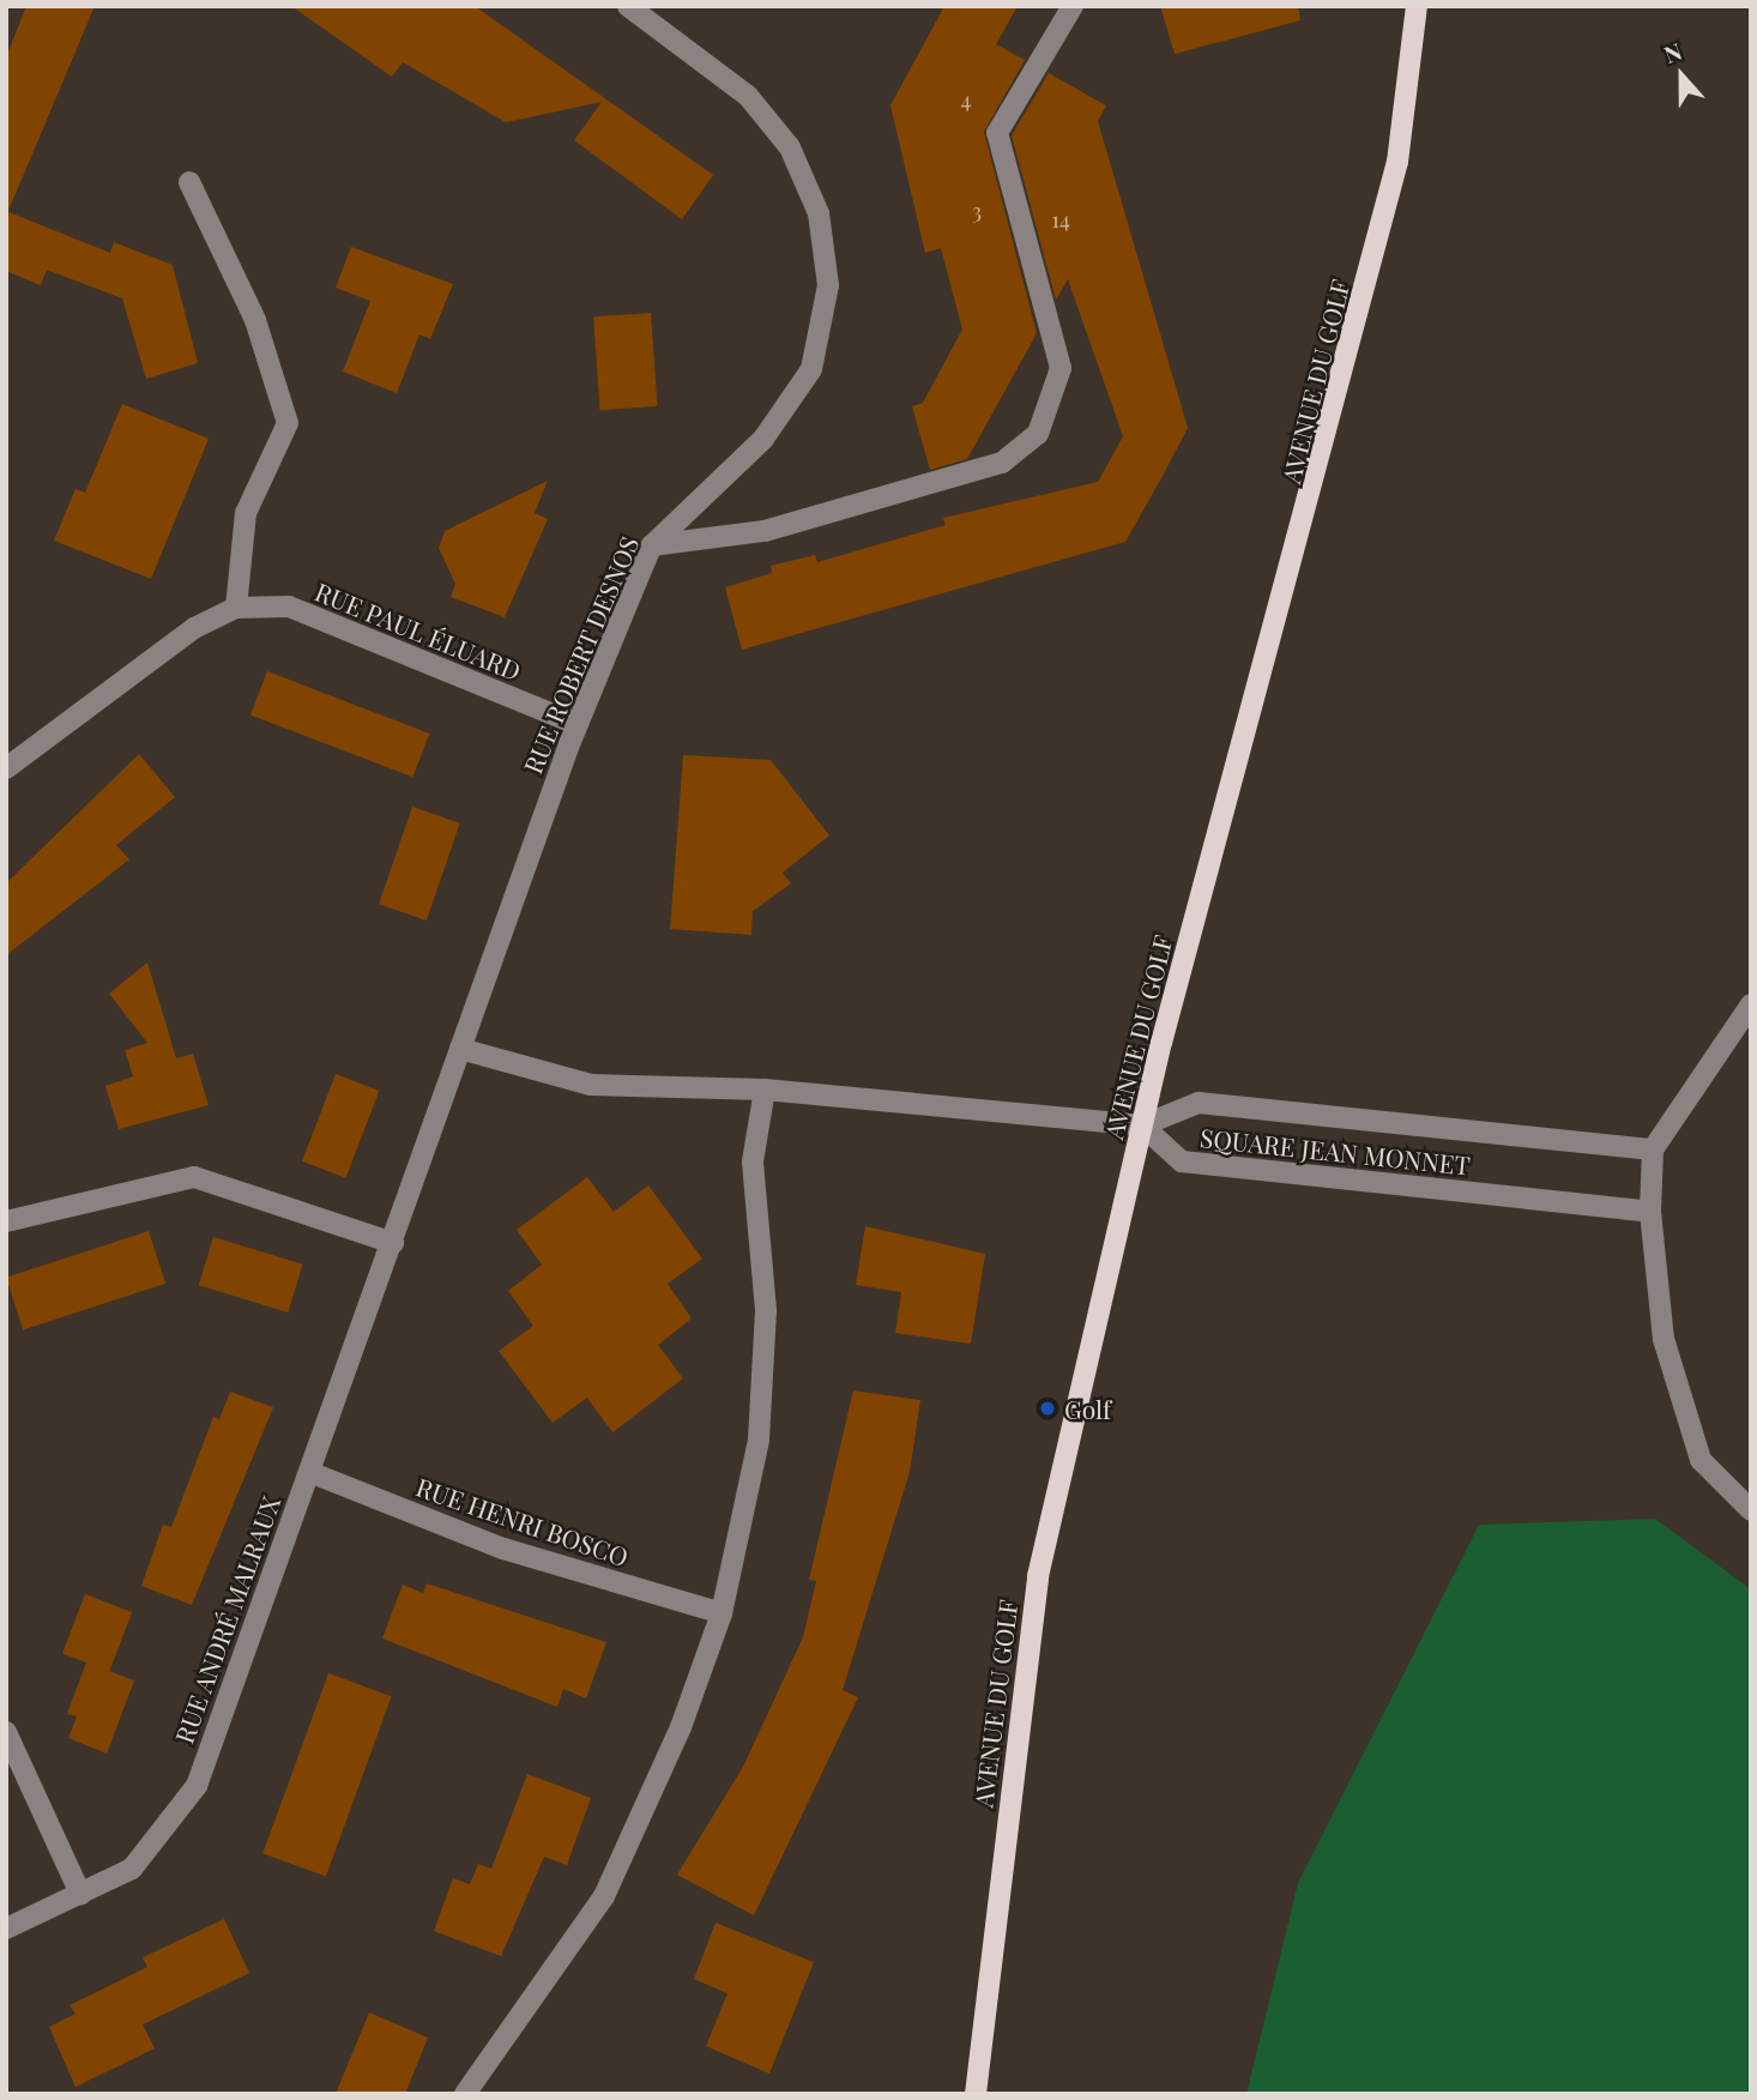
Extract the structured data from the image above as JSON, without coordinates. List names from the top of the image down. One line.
{"streets":{"main road":["AVENUE DU GOLF"],"street":["RUE PAUL ÉLUARD","RUE ROBERT DESNOS","SQUARE JEAN MONNET","RUE HENRI BOSCO","RUE ANDRÉ MALRAUX"]},"crossings":[["AVENUE DU GOLF","SQUARE JEAN MONNET"],["RUE PAUL ÉLUARD","RUE ROBERT DESNOS"],["RUE ROBERT DESNOS","RUE ANDRÉ MALRAUX"],["RUE HENRI BOSCO","RUE ANDRÉ MALRAUX"]],"places":["Golf"],"house_numbers":["4","3","14"],"north":"top"}
